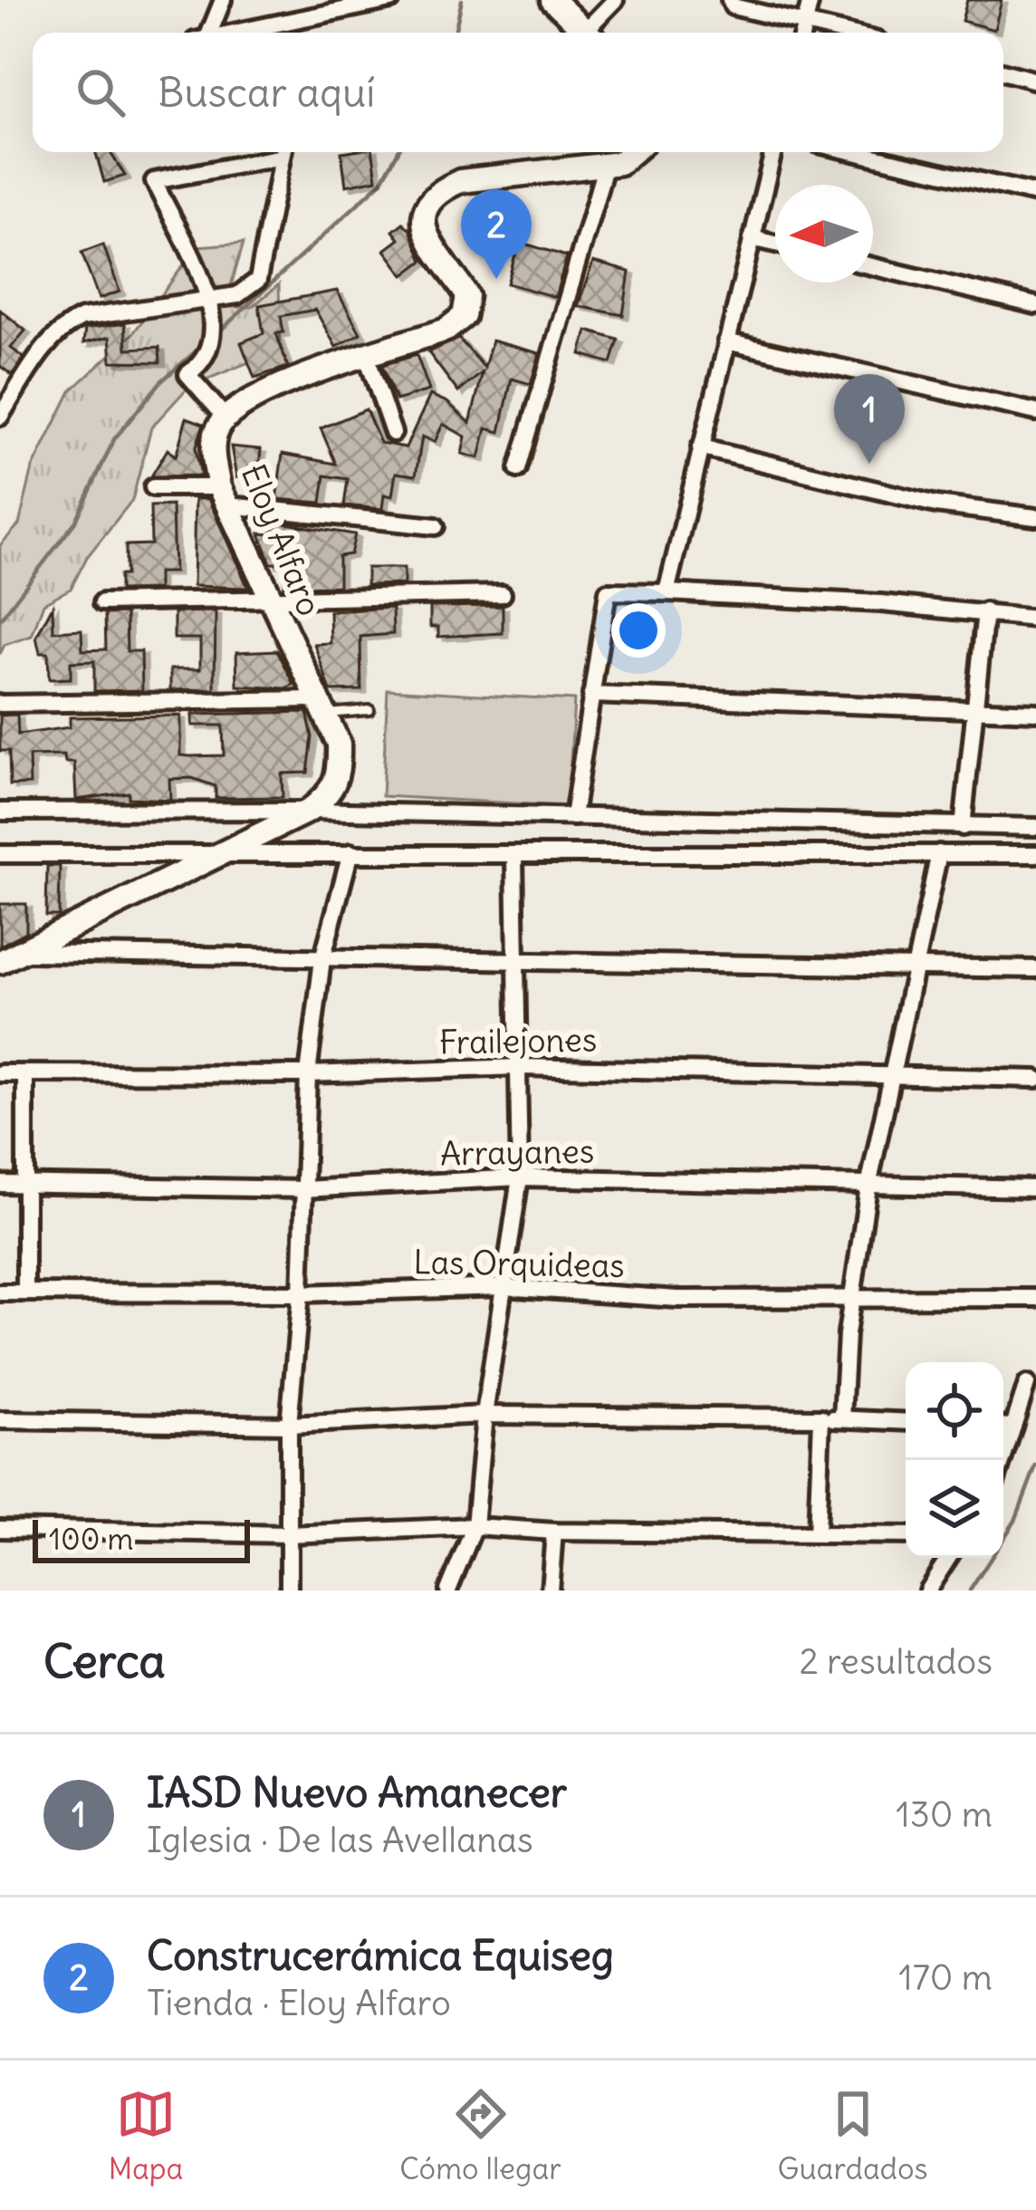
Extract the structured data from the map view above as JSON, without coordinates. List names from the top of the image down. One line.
{"streets":{"street":["Eloy Alfaro","Frailejones","Arrayanes","Las Orquideas"]},"scale_bar":"100 m","north":"left","page":{"search":"Buscar aquí","pins":["2","1"],"scale":"100 m","heading":["Cerca","2 resultados"],"list":[{"mark":"1","name":"IASD Nuevo Amanecer","note":"Iglesia · De las Avellanas","value":"130 m"},{"mark":"2","name":"Construcerámica Equiseg","note":"Tienda · Eloy Alfaro","value":"170 m"}],"nav":["Mapa","Cómo llegar","Guardados"]}}
